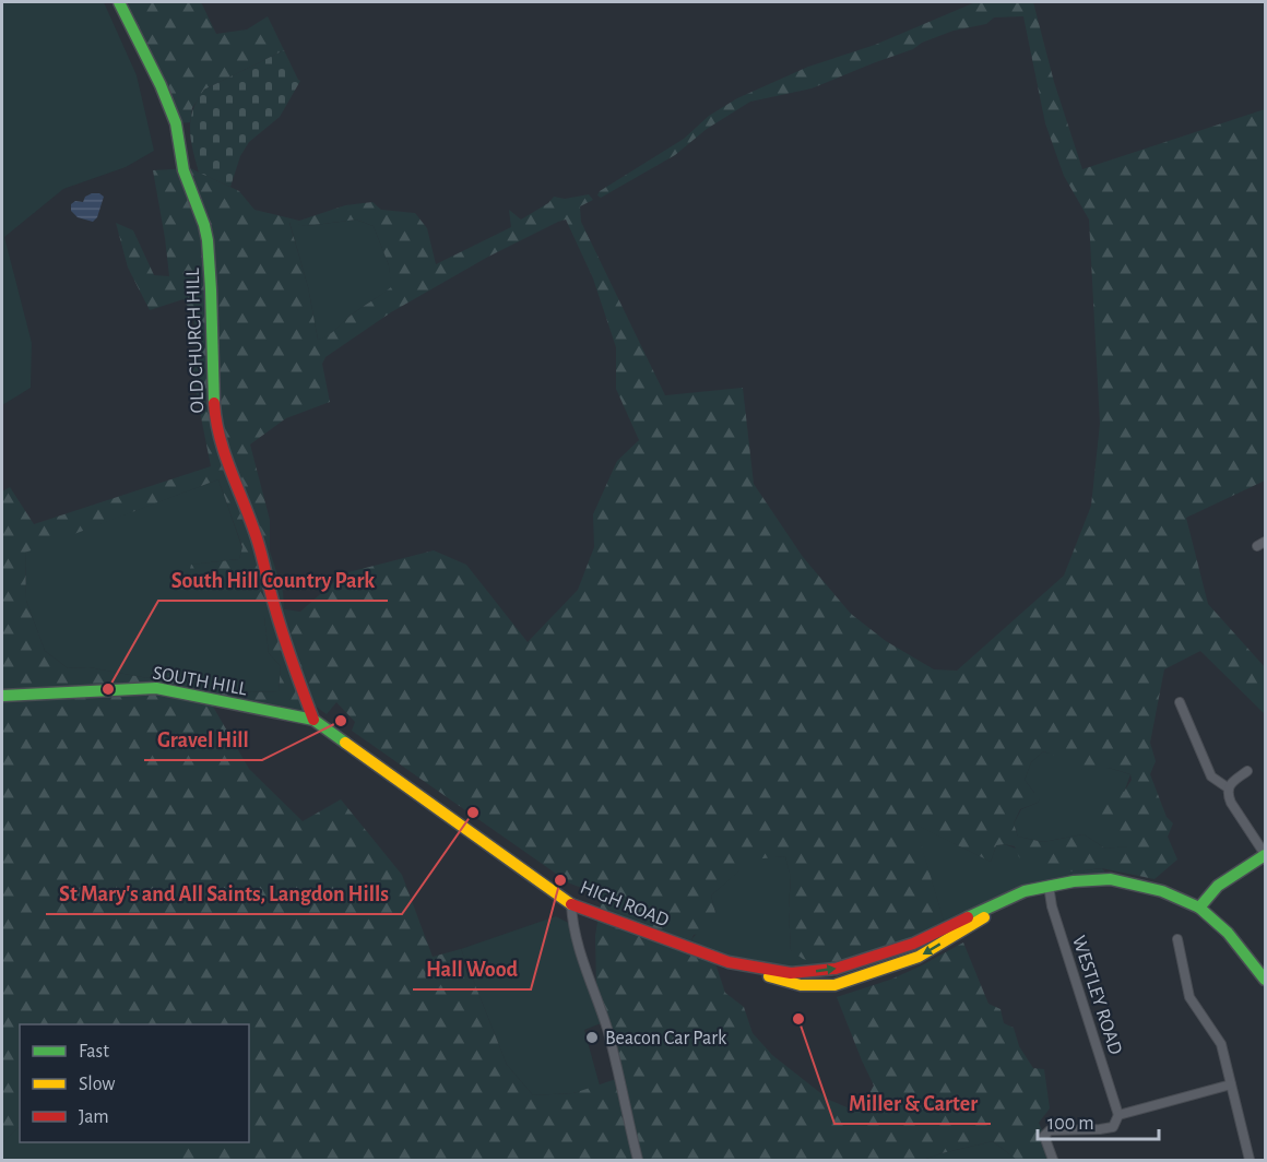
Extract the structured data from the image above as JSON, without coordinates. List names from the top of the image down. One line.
{"streets":{"main road":["OLD CHURCH HILL","SOUTH HILL","HIGH ROAD"],"street":["WESTLEY ROAD"]},"crossings":[["OLD CHURCH HILL","SOUTH HILL"],["OLD CHURCH HILL","HIGH ROAD"],["SOUTH HILL","HIGH ROAD"],["HIGH ROAD","WESTLEY ROAD"]],"places":["South Hill Country Park","Gravel Hill","St Mary's and All Saints, Langdon Hills","Hall Wood","Miller & Carter","Beacon Car Park"],"legend":["Fast","Slow","Jam"],"scale_bar":"100 m"}
